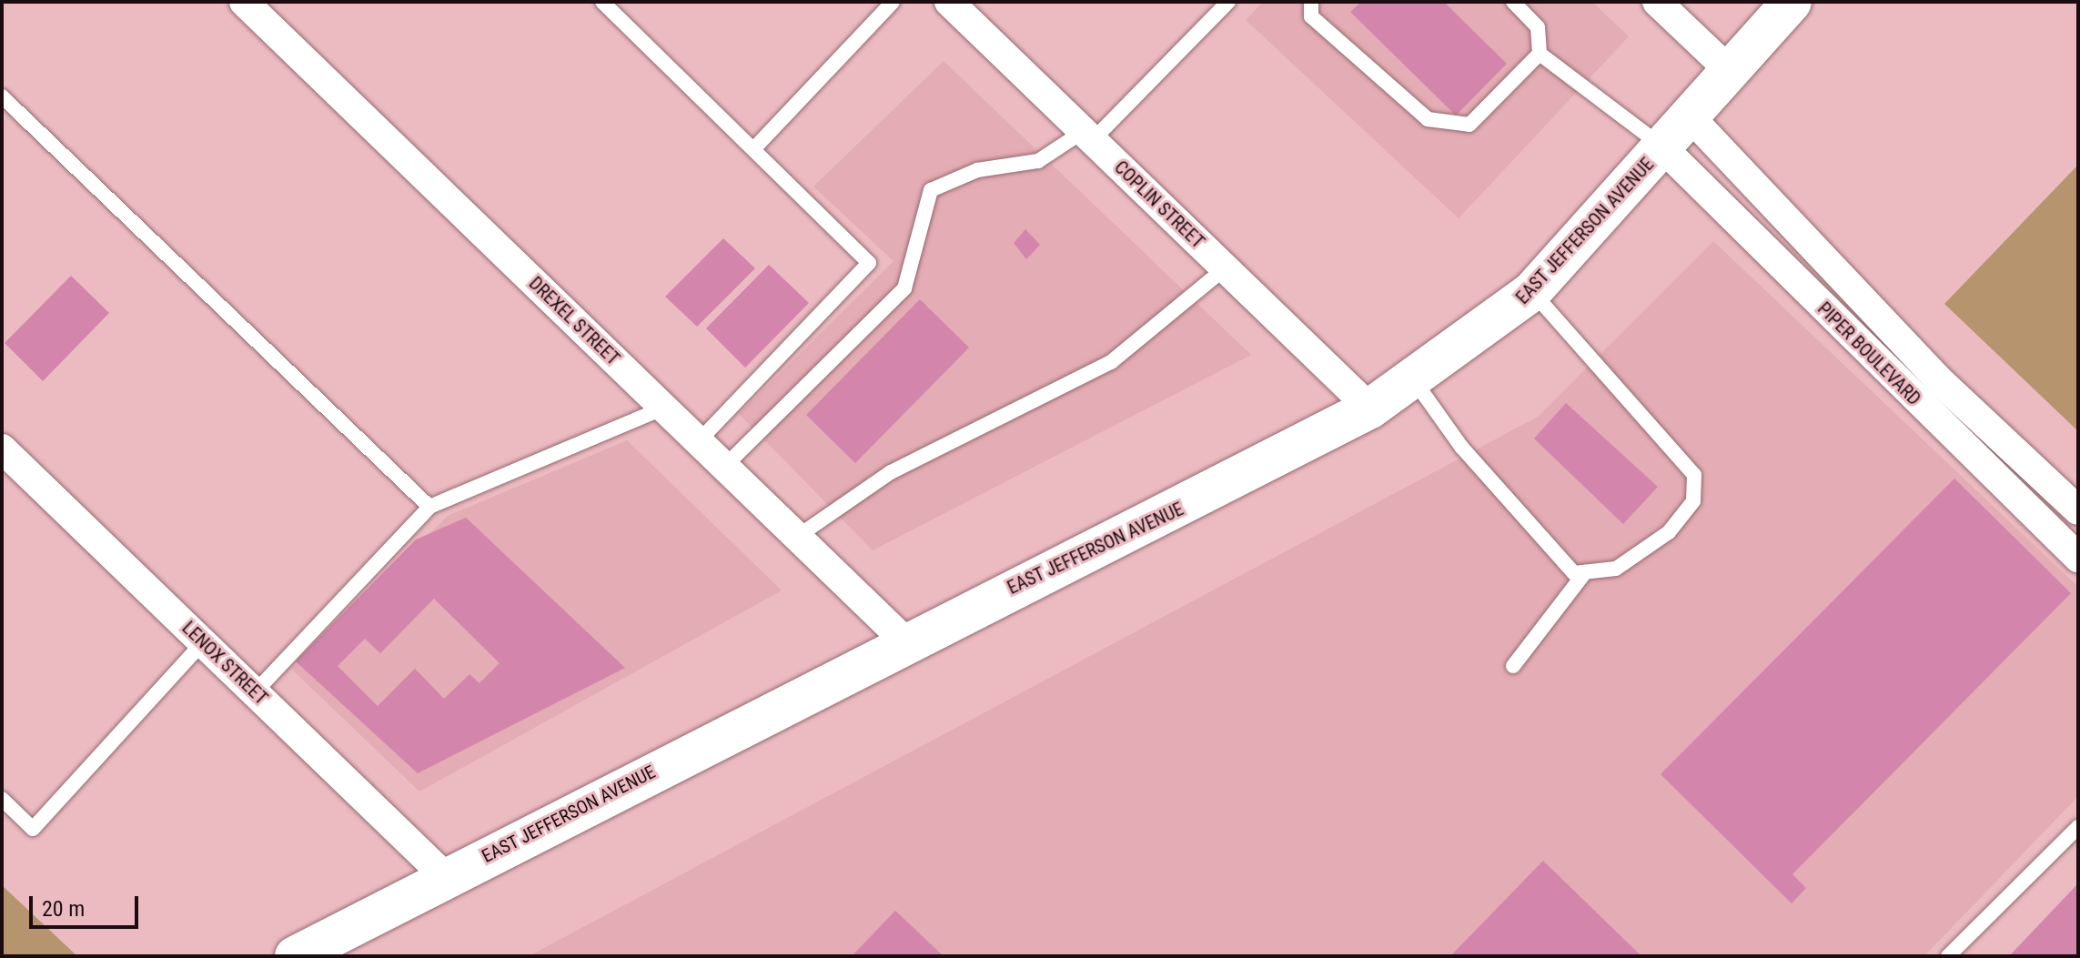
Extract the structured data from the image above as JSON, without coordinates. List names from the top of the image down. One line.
{"streets":{"main road":["EAST JEFFERSON AVENUE"],"street":["COPLIN STREET","DREXEL STREET","PIPER BOULEVARD","LENOX STREET"]},"crossings":[["COPLIN STREET","EAST JEFFERSON AVENUE"],["EAST JEFFERSON AVENUE","DREXEL STREET"],["EAST JEFFERSON AVENUE","PIPER BOULEVARD"],["EAST JEFFERSON AVENUE","LENOX STREET"]],"scale_bar":"20 m"}
